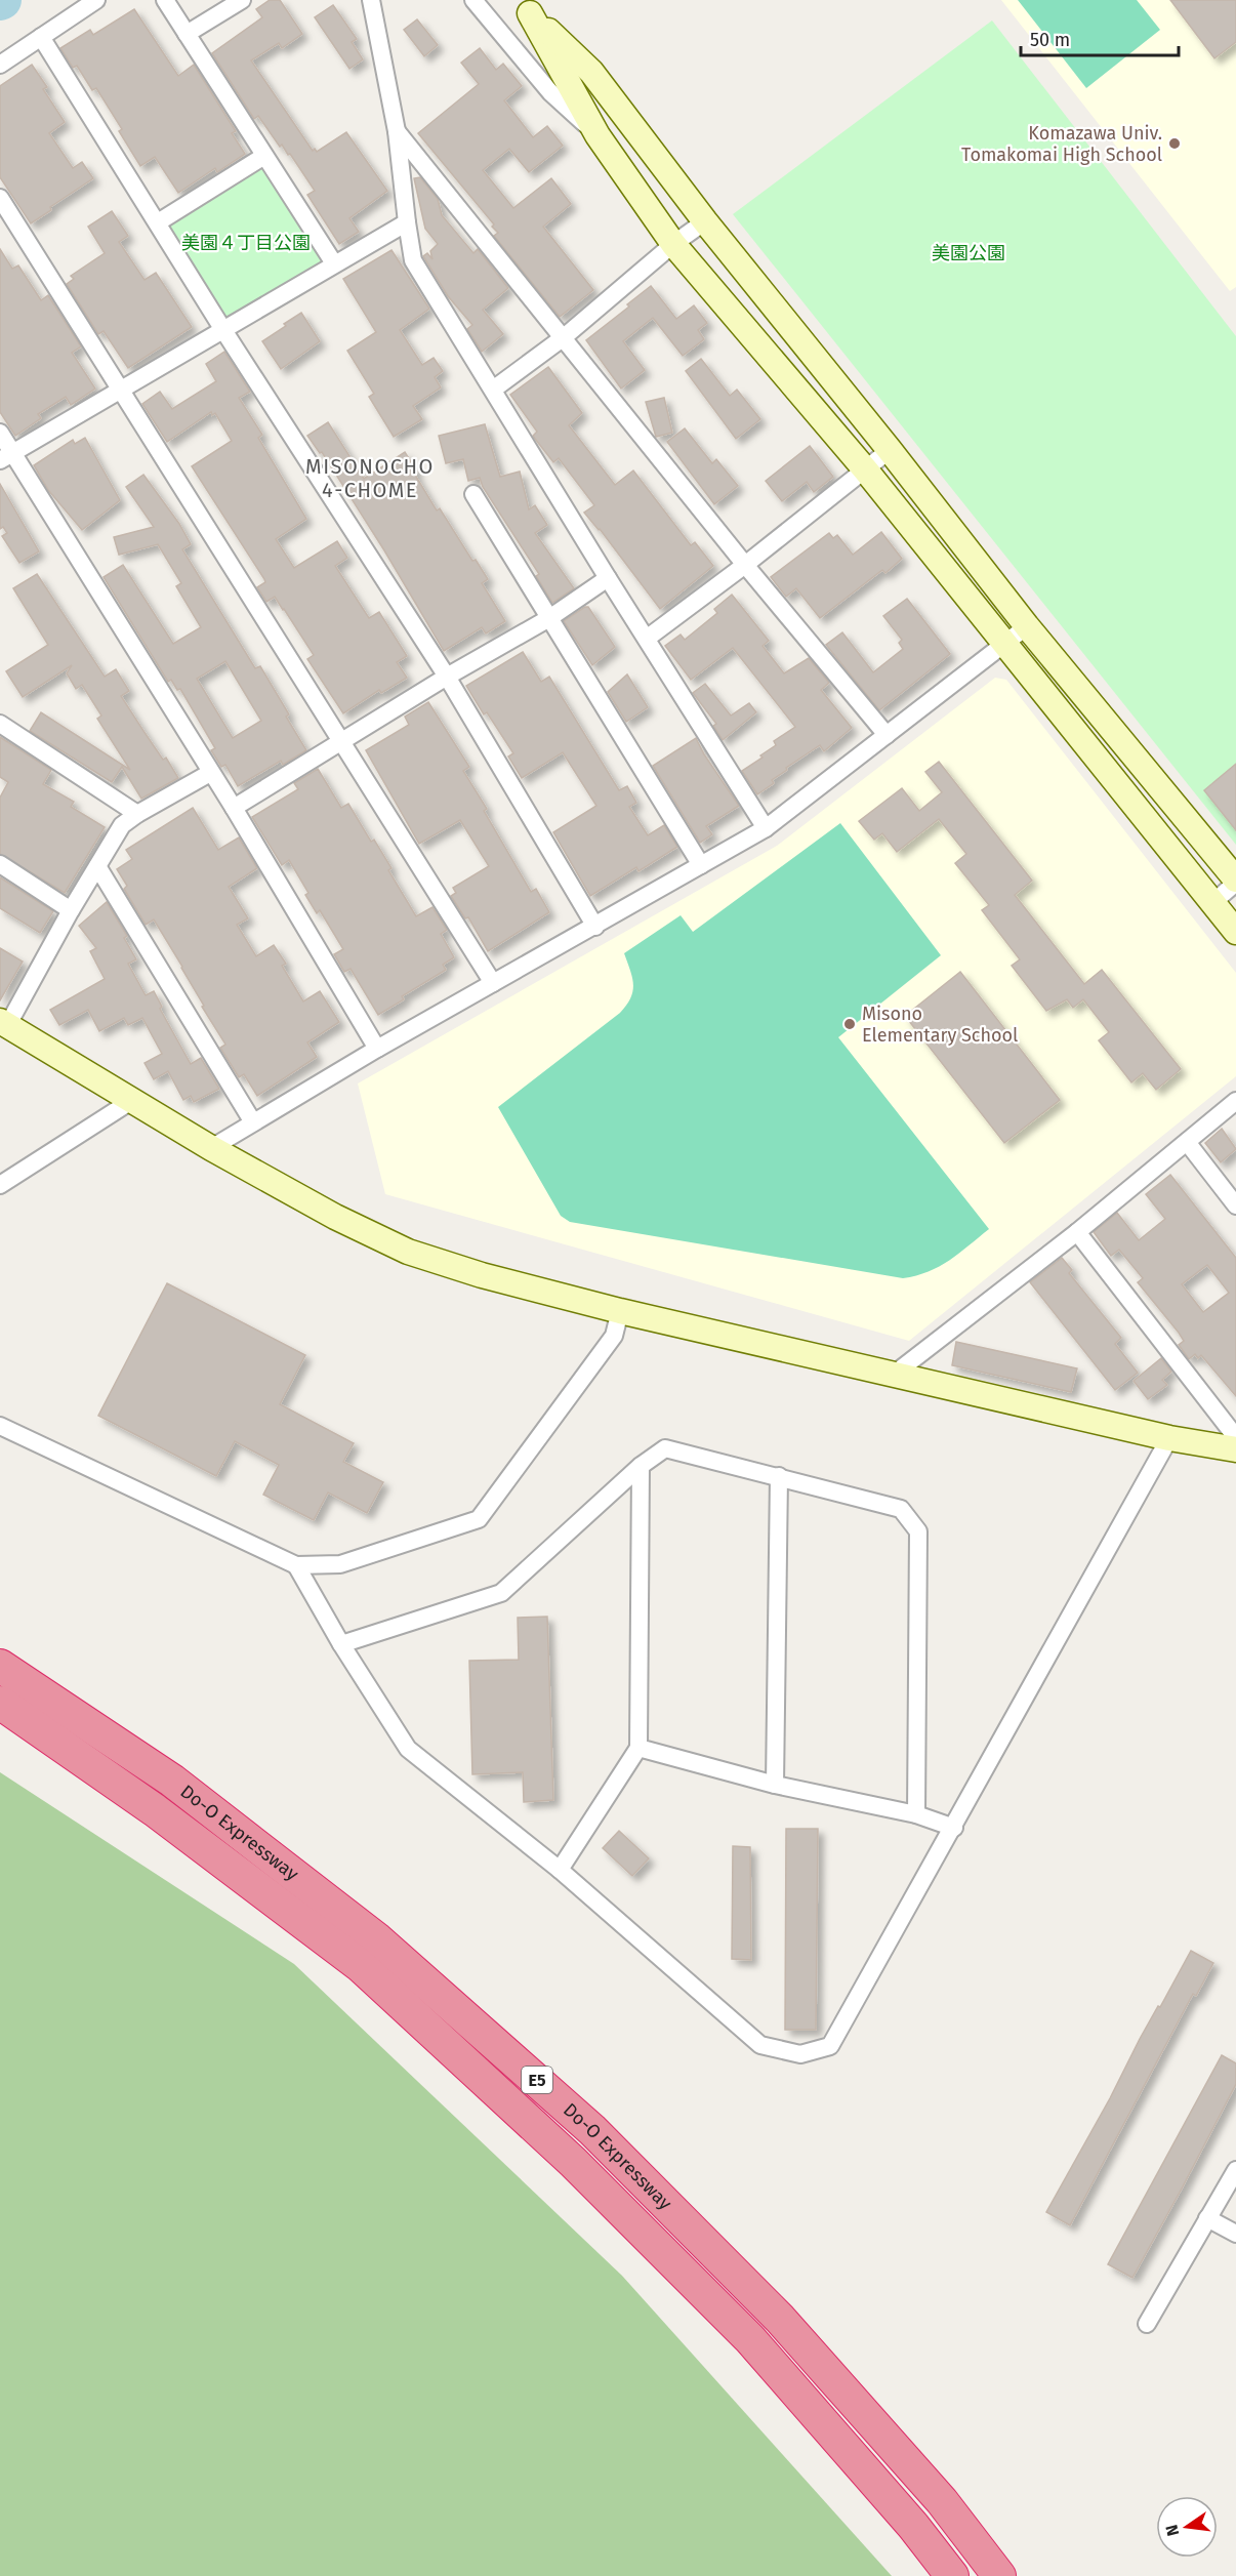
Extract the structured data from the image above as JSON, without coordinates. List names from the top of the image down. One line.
{"streets":{"highway":["Do-O Expressway","E5"]},"districts":["MISONOCHO 4-CHOME"],"parks":["美園４丁目公園","美園公園"],"places":["Komazawa Univ. Tomakomai High School","Misono Elementary School"],"scale_bar":"50 m","north":"left"}
